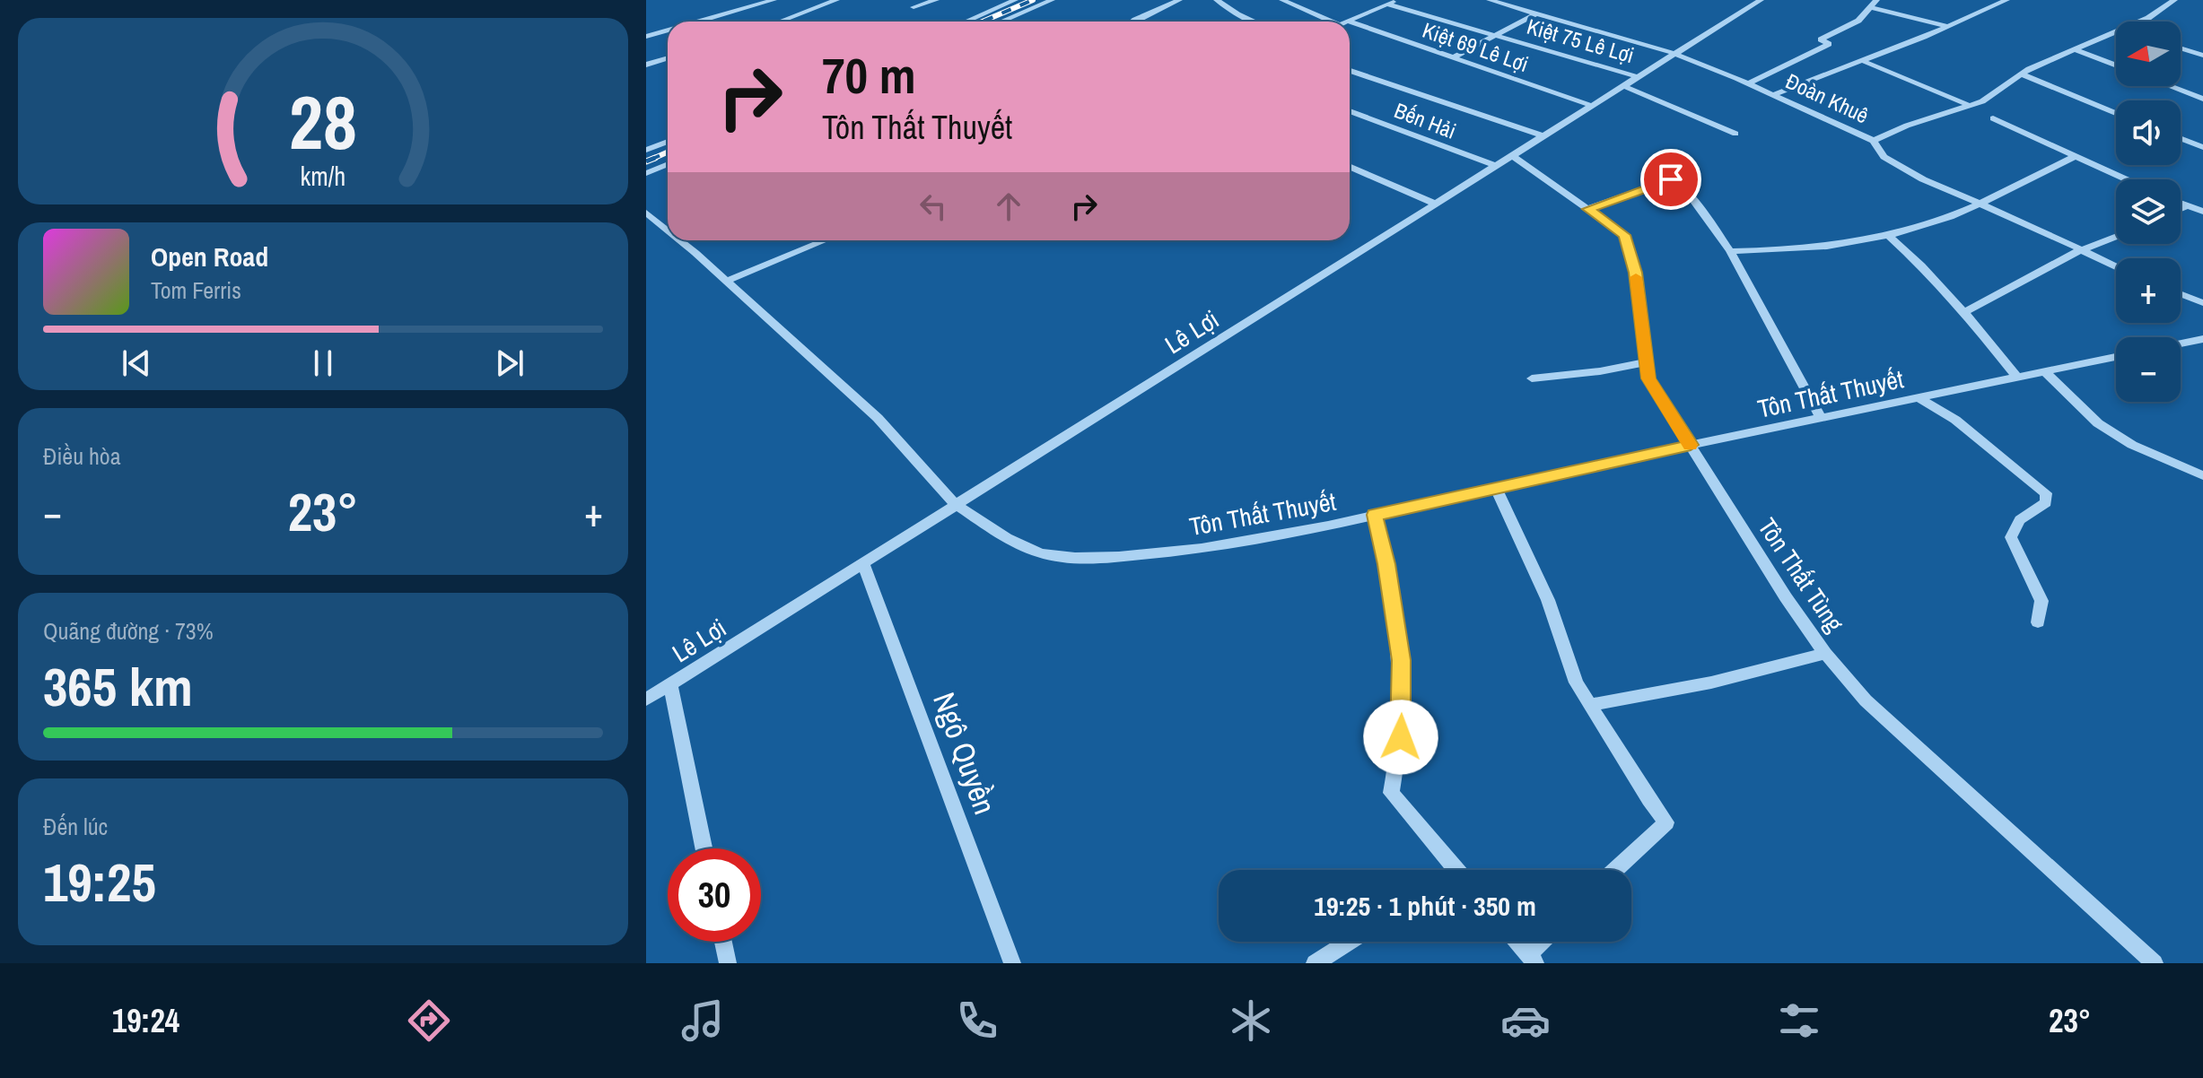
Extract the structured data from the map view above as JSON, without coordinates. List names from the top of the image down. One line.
{"streets":{"street":["Kiệt 75 Lê Lợi","Kiệt 69 Lê Lợi","Đoàn Khuê","Bến Hải","Lê Lợi","Tôn Thất Thuyết","Tôn Thất Tùng","Ngô Quyền"]},"crossings":[["Kiệt 75 Lê Lợi","Lê Lợi"],["Kiệt 69 Lê Lợi","Lê Lợi"],["Đoàn Khuê","Lê Lợi"],["Bến Hải","Lê Lợi"],["Lê Lợi","Tôn Thất Thuyết"],["Lê Lợi","Tôn Thất Tùng"],["Lê Lợi","Ngô Quyền"],["Tôn Thất Thuyết","Tôn Thất Tùng"]],"north":"left","page":{"map_buttons":["+","−"],"turn":["70 m","Tôn Thất Thuyết"],"song":["Open Road","Tom Ferris"],"tile":["Điều hòa",["Quãng đường · 73%","365 km"],["Đến lúc","19:25"]],"heat":["−","23°","+"],"limit":"30","trip":"19:25 · 1 phút · 350 m","tabs":["19:24","23°"],"gauge":["28","km/h"]}}
